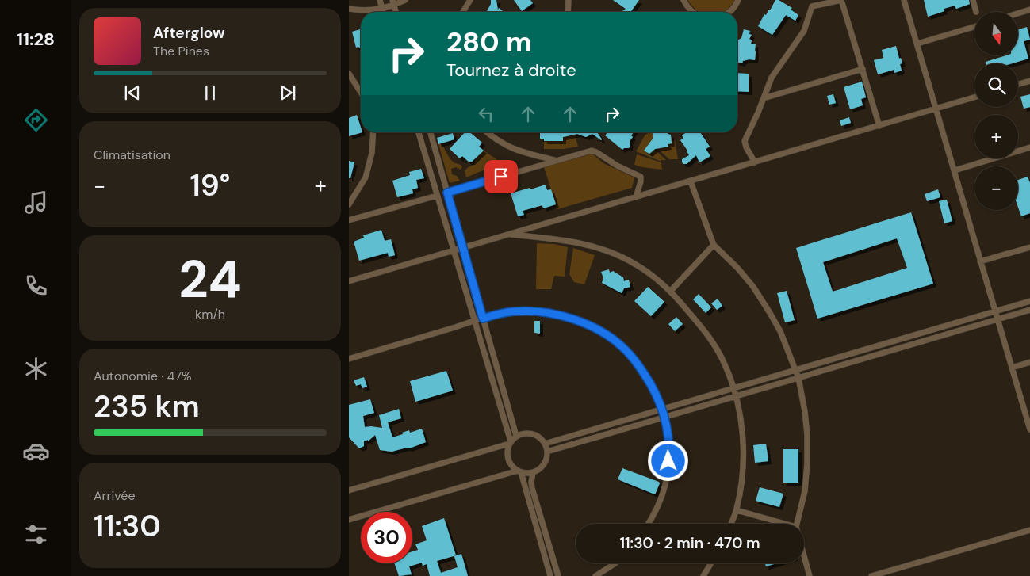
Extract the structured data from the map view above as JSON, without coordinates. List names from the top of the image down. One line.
{"north":"bottom","page":{"tabs":"11:28","map_buttons":["+","−"],"turn":["280 m","Tournez à droite"],"song":["Afterglow","The Pines"],"tile":["Climatisation",["24","km/h"],["Autonomie · 47%","235 km"],["Arrivée","11:30"]],"heat":["−","19°","+"],"limit":"30","trip":"11:30 · 2 min · 470 m"}}
